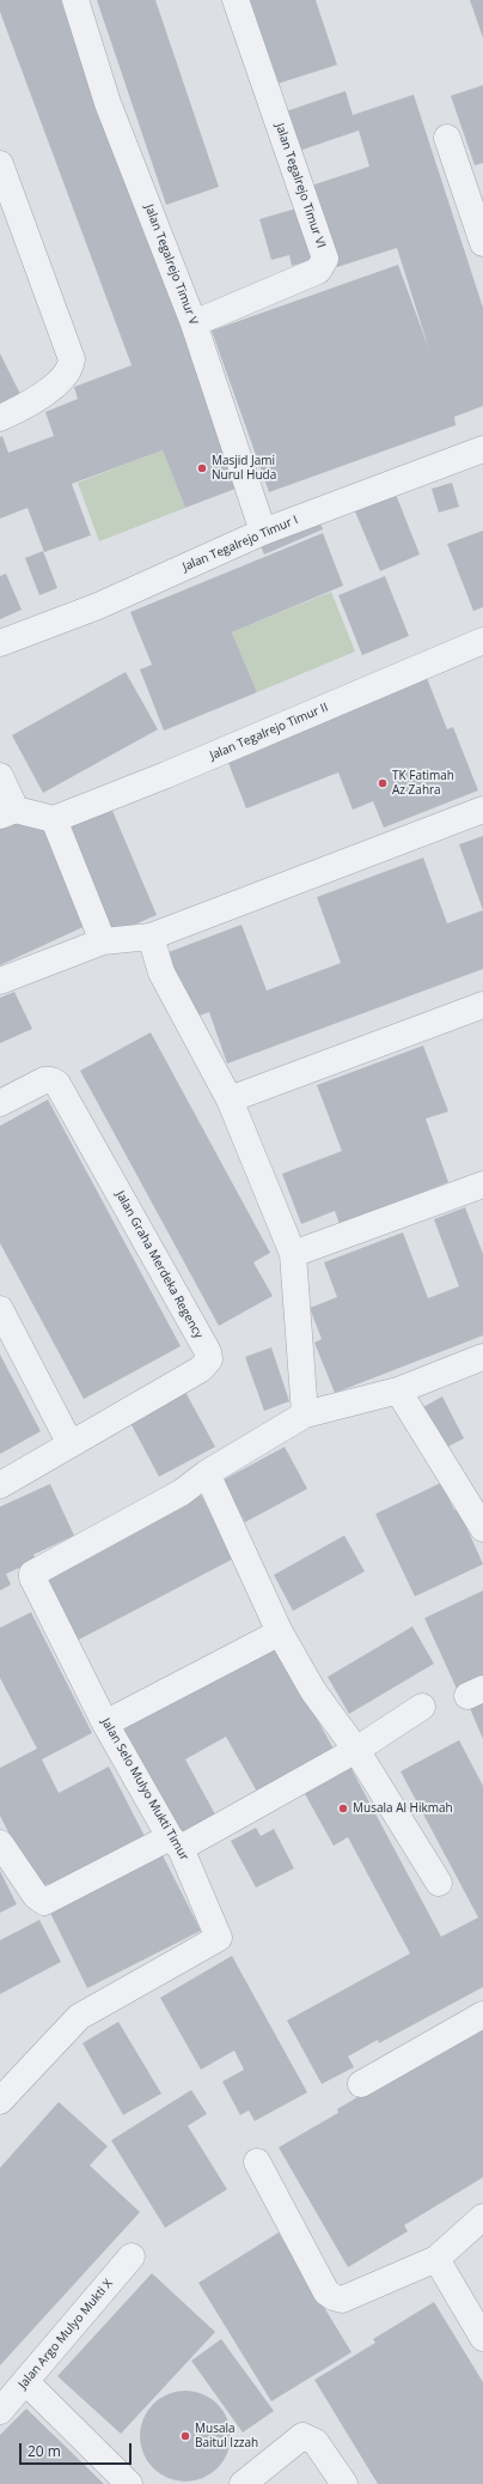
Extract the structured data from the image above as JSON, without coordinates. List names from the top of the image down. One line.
{"streets":{"street":["Jalan Tegalrejo Timur VI","Jalan Tegalrejo Timur V","Jalan Tegalrejo Timur I","Jalan Tegalrejo Timur II","Jalan Graha Merdeka Regency","Jalan Selo Mulyo Mukti Timur","Jalan Argo Mulyo Mukti X"]},"crossings":[["Jalan Tegalrejo Timur VI","Jalan Tegalrejo Timur V"],["Jalan Tegalrejo Timur V","Jalan Tegalrejo Timur I"]],"places":["Masjid Jami Nurul Huda","TK Fatimah Az Zahra","Musala Al Hikmah","Musala Baitul Izzah"],"scale_bar":"20 m"}
